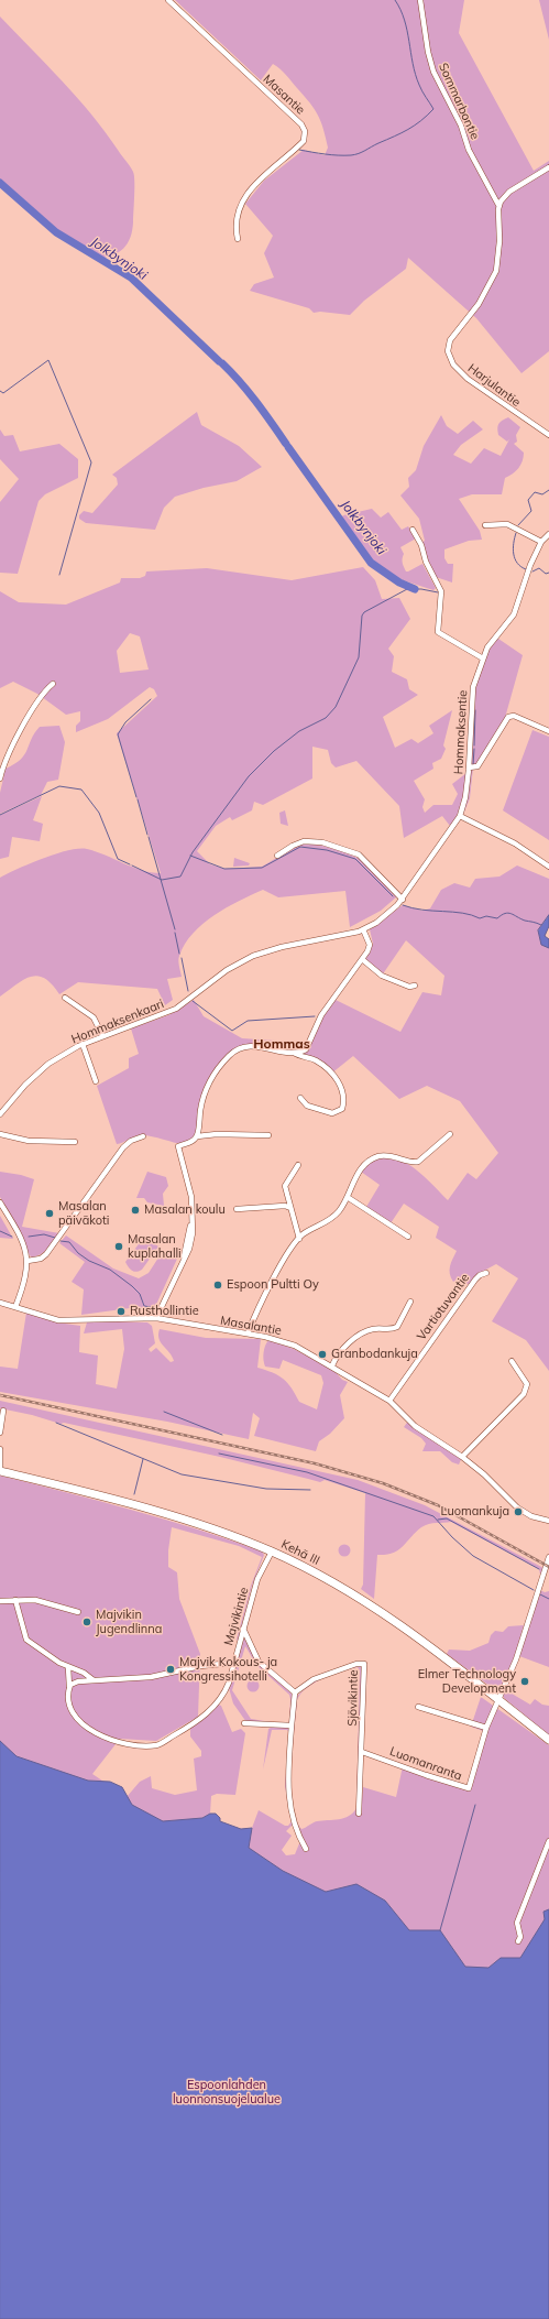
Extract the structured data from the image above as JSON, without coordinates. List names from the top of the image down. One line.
{"streets":{"highway":["Kehä III"],"street":["Masantie","Sommarbontie","Harjulantie","Hommaksentie","Hommaksenkaari","Vartiotuvantie","Masalantie","Majvikintie","Sjövikintie","Luomanranta"]},"crossings":[["Sommarbontie","Harjulantie"],["Hommaksentie","Hommaksenkaari"],["Vartiotuvantie","Masalantie"],["Kehä III","Majvikintie"],["Kehä III","Luomanranta"],["Sjövikintie","Luomanranta"]],"districts":["Hommas"],"water":["Jolkbynjoki"],"parks":["Espoonlahden luonnonsuojelualue"],"places":["Masalan koulu","Masalan päiväkoti","Masalan kuplahalli","Espoon Pultti Oy","Rusthollintie","Granbodankuja","Luomankuja","Majvikin Jugendlinna","Majvik Kokous- ja Kongressihotelli","Elmer Technology Development"]}
